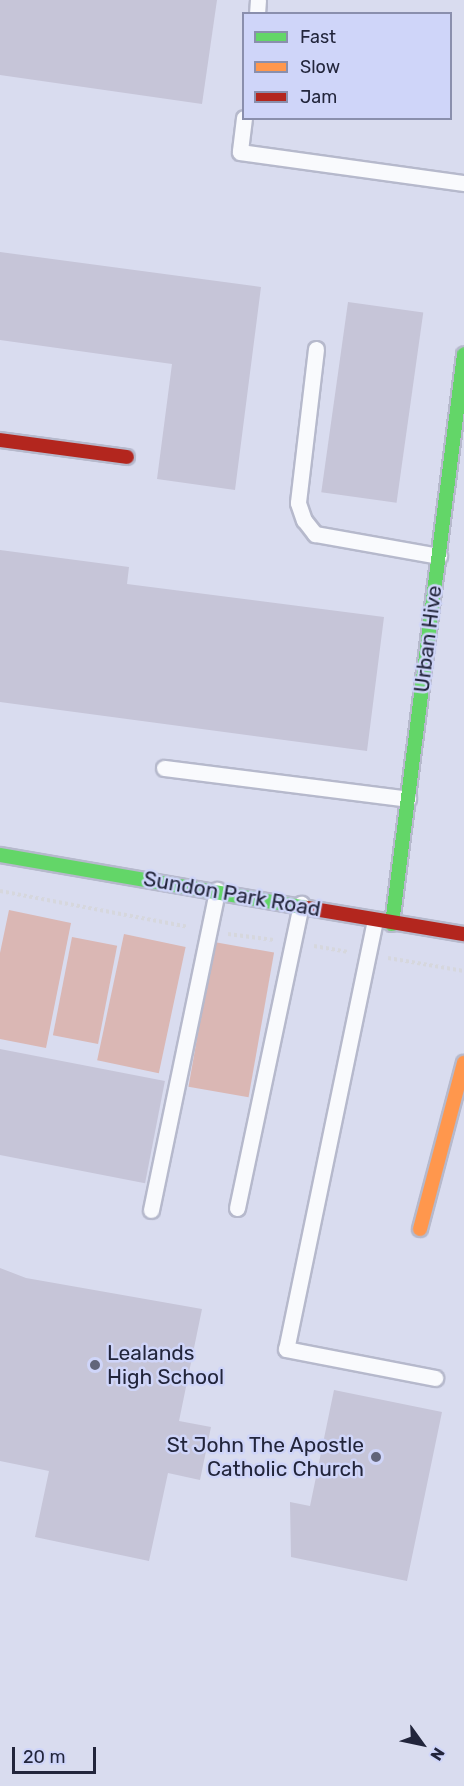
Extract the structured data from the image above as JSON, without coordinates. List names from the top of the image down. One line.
{"streets":{"street":["Urban Hive","Sundon Park Road"]},"crossings":[["Urban Hive","Sundon Park Road"]],"places":["Lealands High School","St John The Apostle Catholic Church"],"legend":["Fast","Slow","Jam"],"scale_bar":"20 m","north":"bottom right"}
